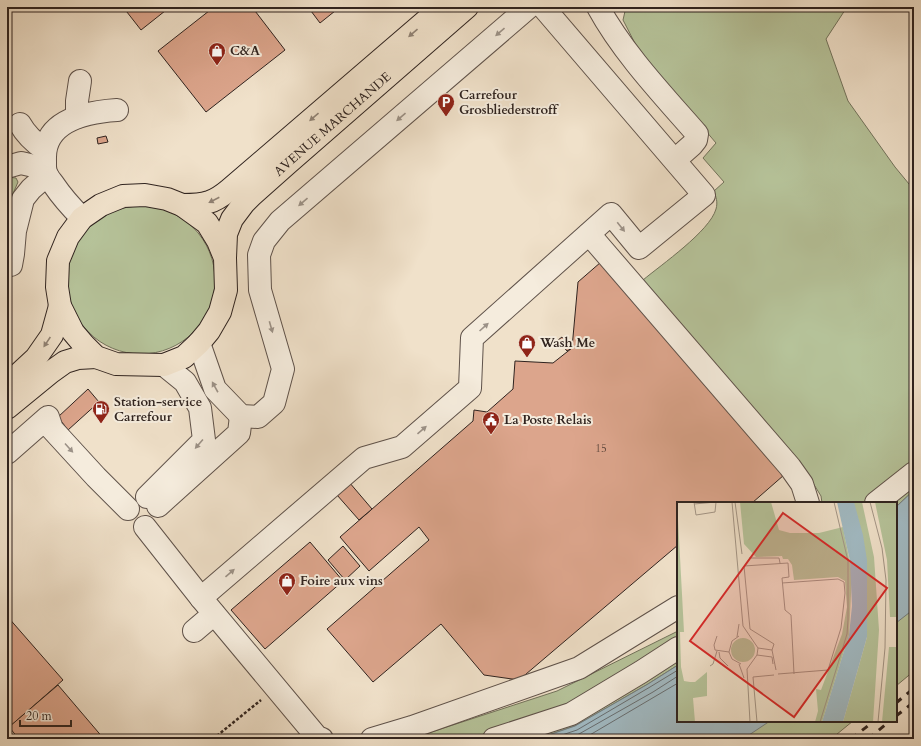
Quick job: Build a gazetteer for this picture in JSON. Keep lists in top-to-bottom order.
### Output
{
  "streets": {
    "main road": ["AVENUE MARCHANDE"]
  },
  "places": {
    "shop": ["C&A", "Wash Me", "Foire aux vins"],
    "parking": ["Carrefour Grosbliederstroff"],
    "fuel station": ["Station-service Carrefour"],
    "public building": ["La Poste Relais"]
  },
  "house_numbers": ["15"],
  "scale_bar": "20 m"
}
